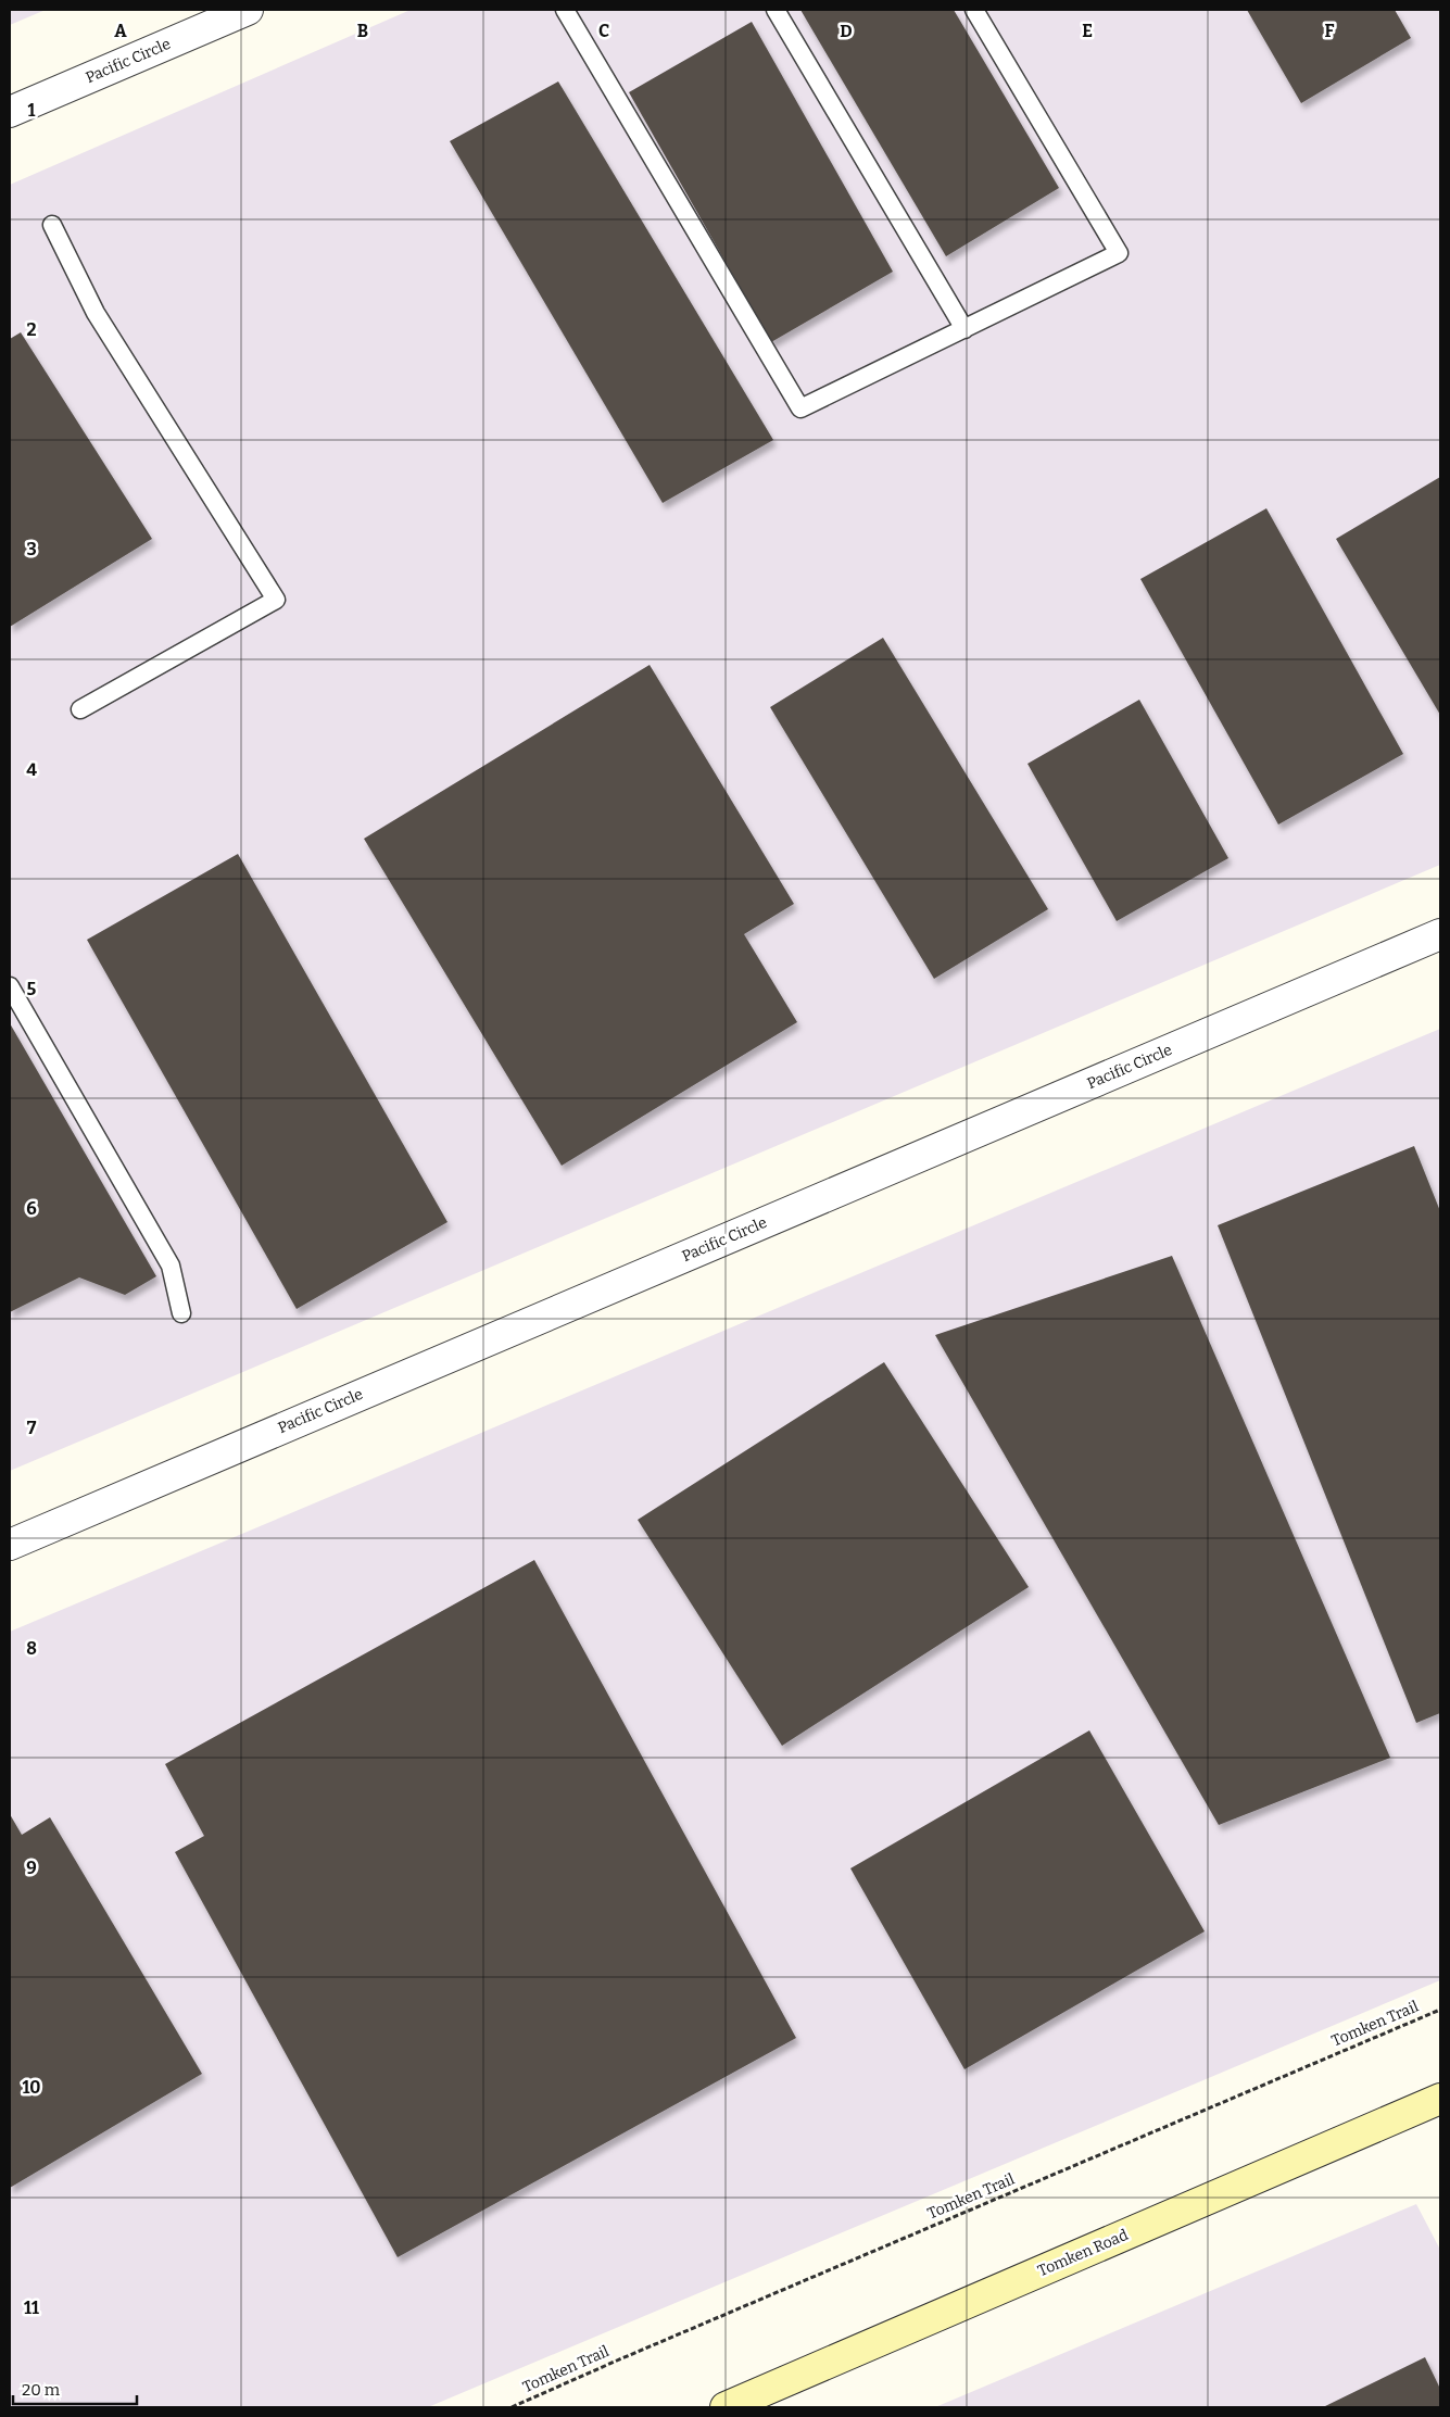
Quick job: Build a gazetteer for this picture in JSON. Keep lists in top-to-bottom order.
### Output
{
  "streets": {
    "main road": ["Tomken Road"],
    "street": ["Pacific Circle"],
    "path": ["Tomken Trail"]
  },
  "scale_bar": "20 m",
  "grid": {
    "columns": [
      "A",
      "B",
      "C",
      "D",
      "E",
      "F"
    ],
    "rows": [
      "1",
      "2",
      "3",
      "4",
      "5",
      "6",
      "7",
      "8",
      "9",
      "10",
      "11"
    ]
  }
}
